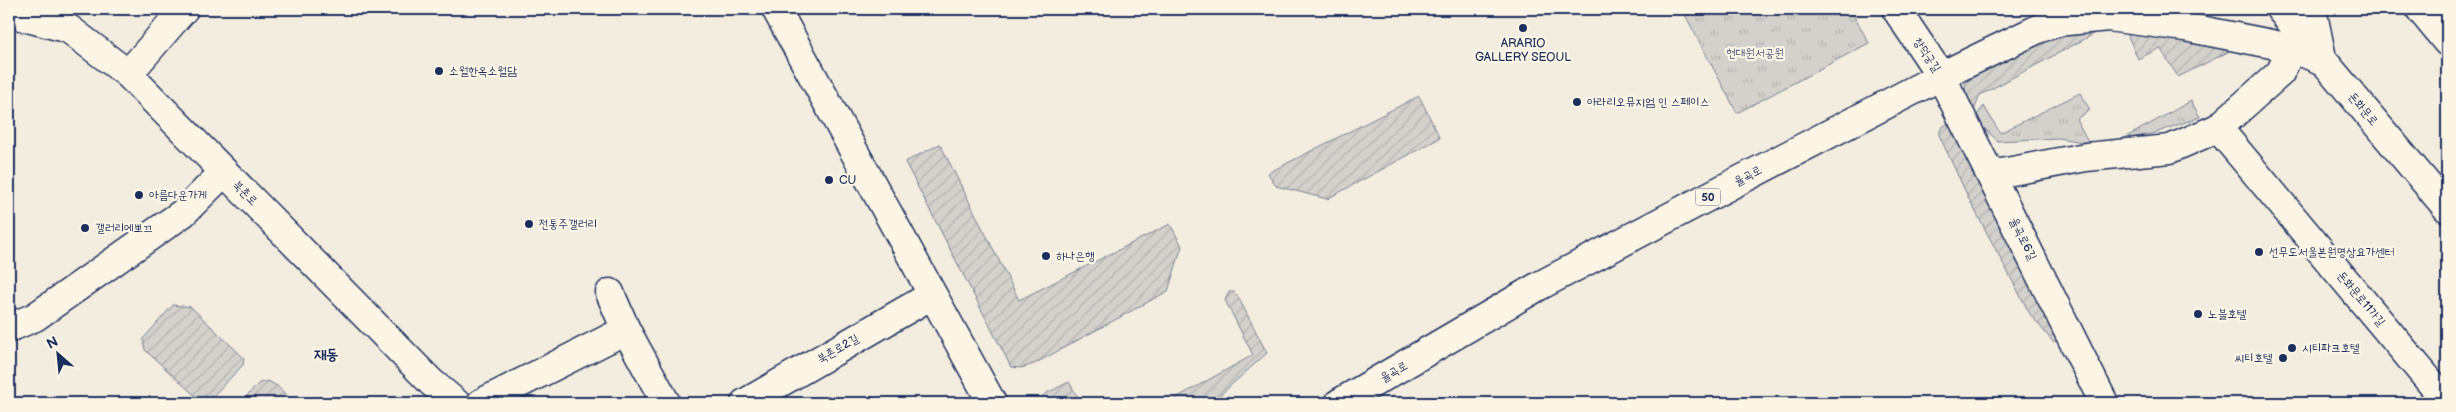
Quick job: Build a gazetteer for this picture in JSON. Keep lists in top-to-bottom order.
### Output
{
  "streets": {
    "street": [
      "창덕궁길",
      "돈화문로",
      "율곡로",
      "북촌로",
      "50",
      "율곡로6길",
      "돈화문로11가길",
      "북촌로2길"
    ]
  },
  "crossings": [
    ["창덕궁길", "율곡로"],
    ["창덕궁길", "율곡로6길"],
    ["율곡로", "율곡로6길"]
  ],
  "districts": ["재동"],
  "parks": ["현대원서공원"],
  "places": [
    "ARARIO GALLERY SEOUL",
    "소월한옥소월담",
    "아라리오뮤지엄 인 스페이스",
    "CU",
    "아름다운가게",
    "전통주갤러리",
    "갤러리에뽀끄",
    "선무도서울본원명상요가센터",
    "하나은행",
    "노블호텔",
    "시티파크호텔",
    "씨티호텔"
  ],
  "north": "top left"
}
